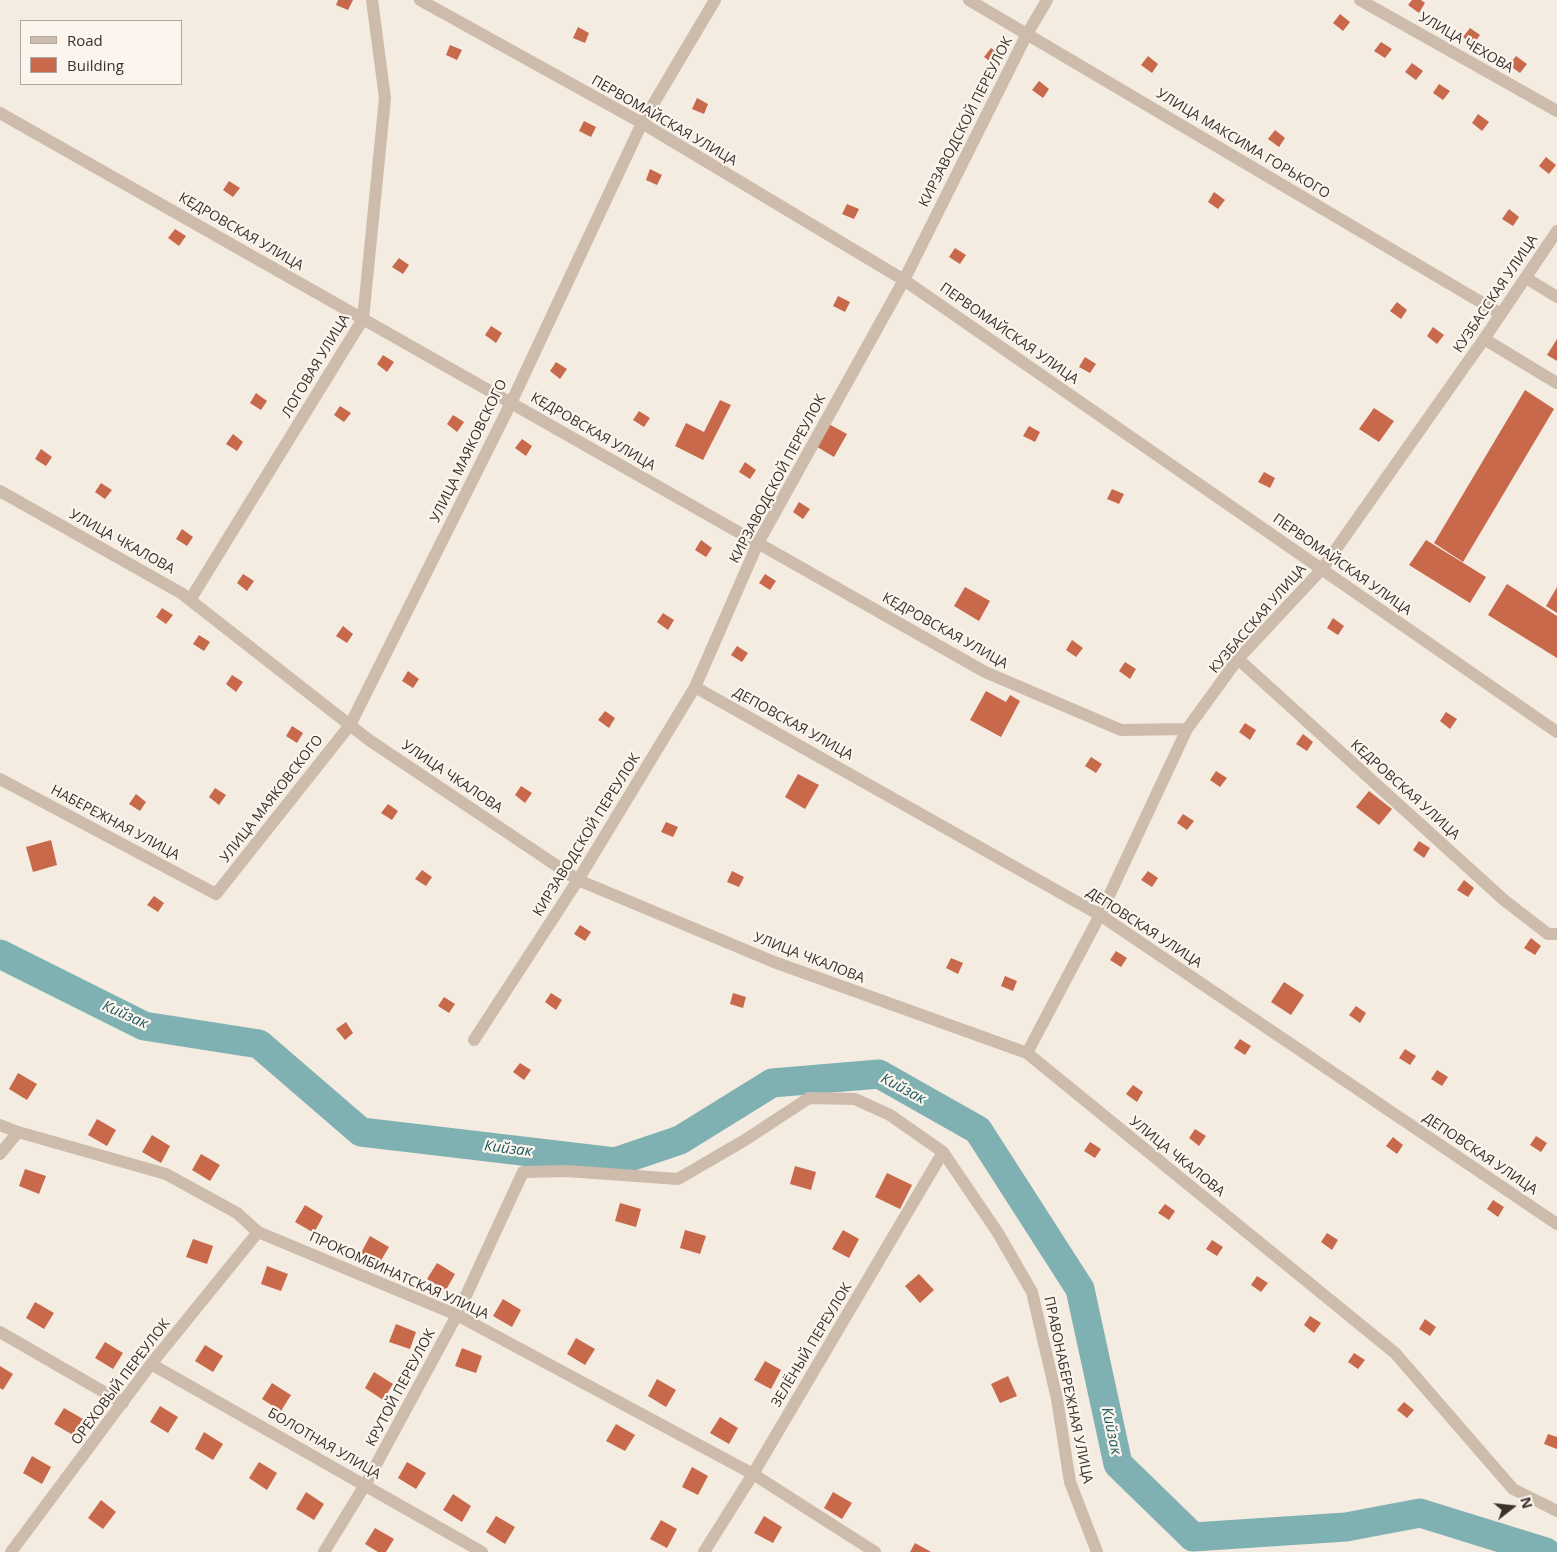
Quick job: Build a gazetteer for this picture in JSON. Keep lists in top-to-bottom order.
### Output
{
  "streets": {
    "street": [
      "УЛИЦА ЧЕХОВА",
      "ПЕРВОМАЙСКАЯ УЛИЦА",
      "КИРЗАВОДСКОЙ ПЕРЕУЛОК",
      "УЛИЦА МАКСИМА ГОРЬКОГО",
      "КЕДРОВСКАЯ УЛИЦА",
      "КУЗБАССКАЯ УЛИЦА",
      "ЛОГОВАЯ УЛИЦА",
      "УЛИЦА МАЯКОВСКОГО",
      "УЛИЦА ЧКАЛОВА",
      "ДЕПОВСКАЯ УЛИЦА",
      "НАБЕРЕЖНАЯ УЛИЦА",
      "ПРОКОМБИНАТСКАЯ УЛИЦА",
      "ЗЕЛЁНЫЙ ПЕРЕУЛОК",
      "ОРЕХОВЫЙ ПЕРЕУЛОК",
      "КРУТОЙ ПЕРЕУЛОК",
      "ПРАВОНАБЕРЕЖНАЯ УЛИЦА",
      "БОЛОТНАЯ УЛИЦА"
    ]
  },
  "crossings": [
    ["ПЕРВОМАЙСКАЯ УЛИЦА", "КИРЗАВОДСКОЙ ПЕРЕУЛОК"],
    ["ПЕРВОМАЙСКАЯ УЛИЦА", "КУЗБАССКАЯ УЛИЦА"],
    ["ПЕРВОМАЙСКАЯ УЛИЦА", "УЛИЦА МАЯКОВСКОГО"],
    ["КИРЗАВОДСКОЙ ПЕРЕУЛОК", "УЛИЦА МАКСИМА ГОРЬКОГО"],
    ["КИРЗАВОДСКОЙ ПЕРЕУЛОК", "КЕДРОВСКАЯ УЛИЦА"],
    ["КИРЗАВОДСКОЙ ПЕРЕУЛОК", "УЛИЦА ЧКАЛОВА"],
    ["КИРЗАВОДСКОЙ ПЕРЕУЛОК", "ДЕПОВСКАЯ УЛИЦА"],
    ["УЛИЦА МАКСИМА ГОРЬКОГО", "КУЗБАССКАЯ УЛИЦА"],
    ["КЕДРОВСКАЯ УЛИЦА", "КУЗБАССКАЯ УЛИЦА"],
    ["КЕДРОВСКАЯ УЛИЦА", "ЛОГОВАЯ УЛИЦА"],
    ["КЕДРОВСКАЯ УЛИЦА", "УЛИЦА МАЯКОВСКОГО"],
    ["КУЗБАССКАЯ УЛИЦА", "УЛИЦА ЧКАЛОВА"],
    ["КУЗБАССКАЯ УЛИЦА", "ДЕПОВСКАЯ УЛИЦА"],
    ["ЛОГОВАЯ УЛИЦА", "УЛИЦА ЧКАЛОВА"],
    ["УЛИЦА МАЯКОВСКОГО", "УЛИЦА ЧКАЛОВА"],
    ["УЛИЦА МАЯКОВСКОГО", "НАБЕРЕЖНАЯ УЛИЦА"],
    ["ПРОКОМБИНАТСКАЯ УЛИЦА", "ЗЕЛЁНЫЙ ПЕРЕУЛОК"],
    ["ПРОКОМБИНАТСКАЯ УЛИЦА", "ОРЕХОВЫЙ ПЕРЕУЛОК"],
    ["ПРОКОМБИНАТСКАЯ УЛИЦА", "КРУТОЙ ПЕРЕУЛОК"],
    ["ПРОКОМБИНАТСКАЯ УЛИЦА", "ПРАВОНАБЕРЕЖНАЯ УЛИЦА"],
    ["ЗЕЛЁНЫЙ ПЕРЕУЛОК", "ПРАВОНАБЕРЕЖНАЯ УЛИЦА"],
    ["ОРЕХОВЫЙ ПЕРЕУЛОК", "БОЛОТНАЯ УЛИЦА"],
    ["КРУТОЙ ПЕРЕУЛОК", "ПРАВОНАБЕРЕЖНАЯ УЛИЦА"],
    ["КРУТОЙ ПЕРЕУЛОК", "БОЛОТНАЯ УЛИЦА"]
  ],
  "water": ["Кийзак"],
  "legend": ["Road", "Building"],
  "north": "right"
}
